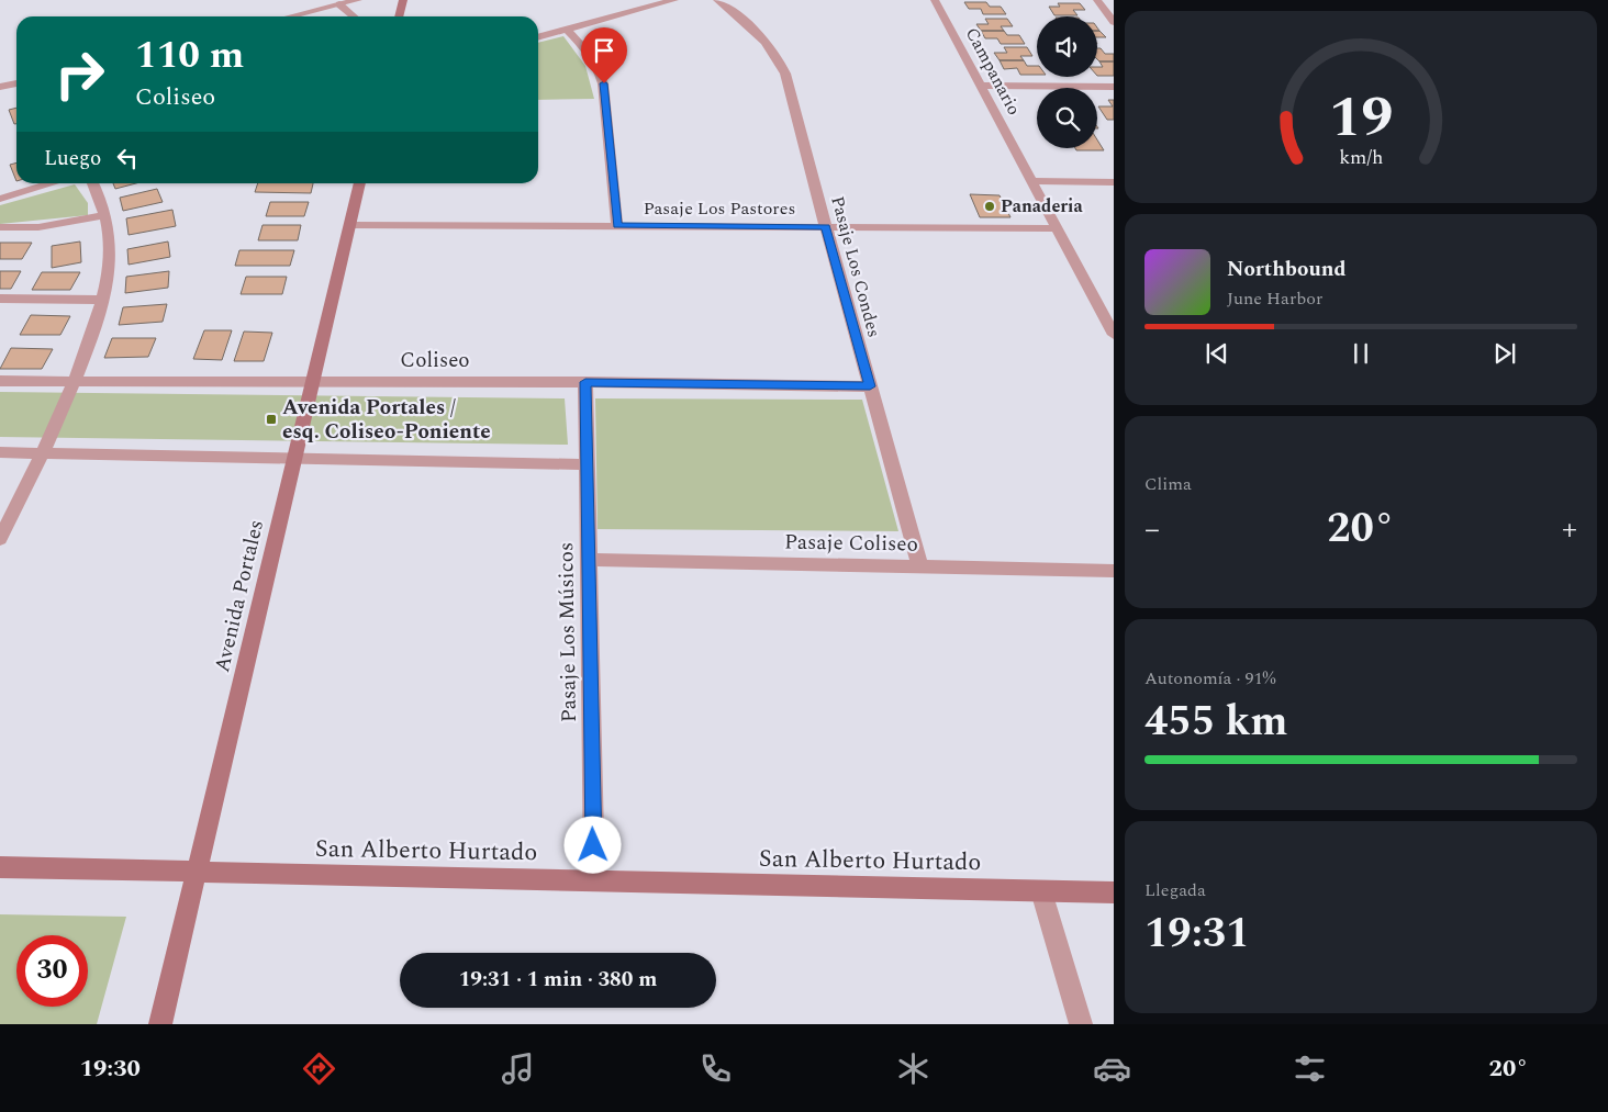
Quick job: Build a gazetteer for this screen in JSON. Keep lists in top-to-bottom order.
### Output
{
  "streets": {
    "main road": ["Avenida Portales", "San Alberto Hurtado"],
    "street": [
      "Campanario",
      "Pasaje Los Pastores",
      "Pasaje Los Condes",
      "Coliseo",
      "Pasaje Coliseo",
      "Pasaje Los Músicos"
    ]
  },
  "crossings": [
    ["Campanario", "Pasaje Los Pastores"],
    ["Pasaje Los Pastores", "Pasaje Los Condes"],
    ["Pasaje Los Pastores", "Avenida Portales"],
    ["Pasaje Los Condes", "Coliseo"],
    ["Pasaje Los Condes", "Pasaje Coliseo"],
    ["Coliseo", "Avenida Portales"],
    ["Coliseo", "Pasaje Los Músicos"],
    ["Pasaje Coliseo", "Pasaje Los Músicos"],
    ["Avenida Portales", "San Alberto Hurtado"],
    ["Pasaje Los Músicos", "San Alberto Hurtado"]
  ],
  "places": {
    "other": ["Panaderia"],
    "transit": ["Avenida Portales / esq. Coliseo-Poniente"]
  },
  "page": {
    "turn": ["110 m", "Coliseo"],
    "then": "Luego",
    "song": ["Northbound", "June Harbor"],
    "tile": [
      "Clima",
      ["Autonomía · 91%", "455 km"],
      ["Llegada", "19:31"]
    ],
    "heat": ["−", "20°", "+"],
    "limit": "30",
    "trip": "19:31 · 1 min · 380 m",
    "tabs": ["19:30", "20°"],
    "gauge": ["19", "km/h"]
  }
}
